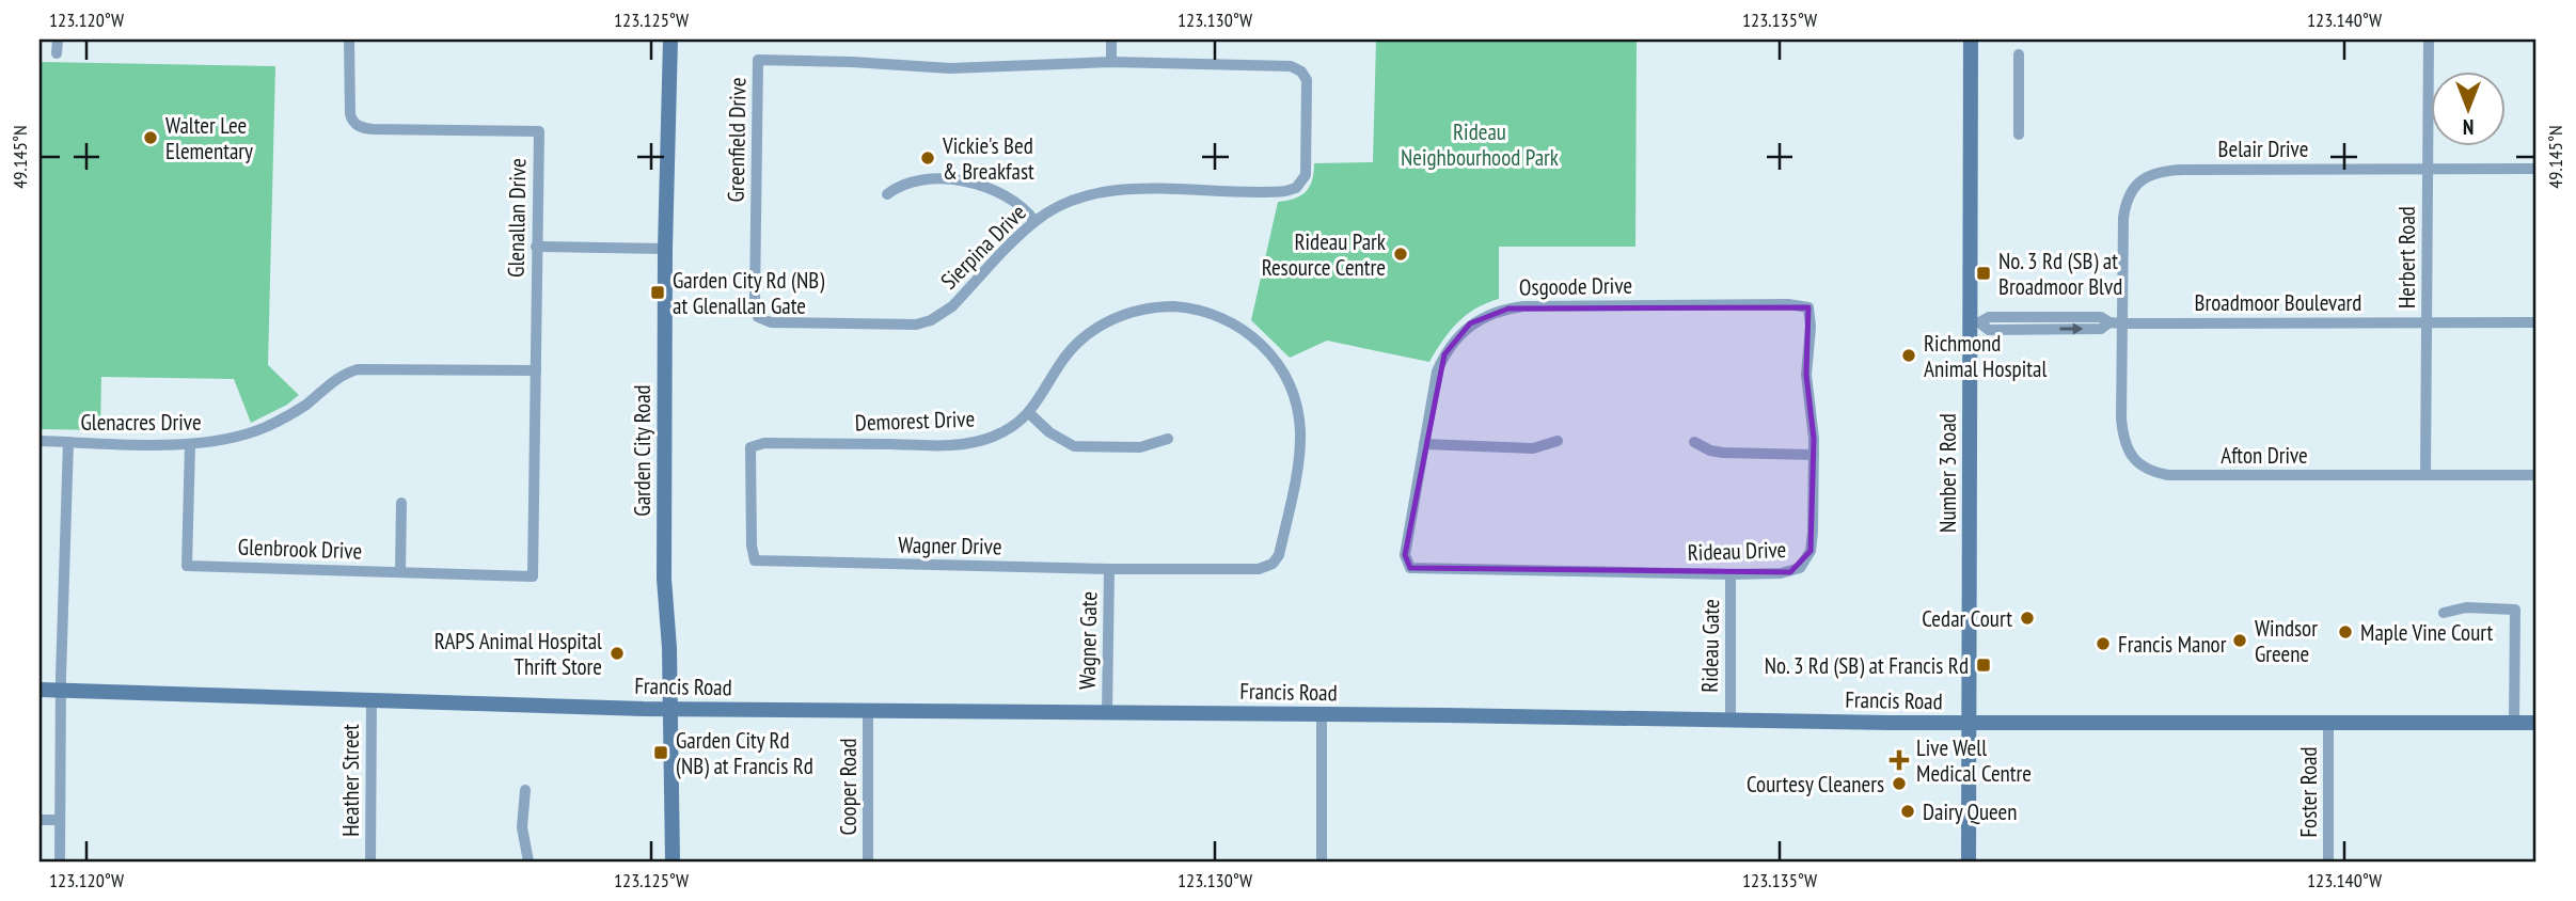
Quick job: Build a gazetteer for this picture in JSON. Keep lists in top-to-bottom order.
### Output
{
  "streets": {
    "street": [
      "Greenfield Drive",
      "Belair Drive",
      "Glenallan Drive",
      "Sierpina Drive",
      "Herbert Road",
      "Osgoode Drive",
      "Broadmoor Boulevard",
      "Demorest Drive",
      "Glenacres Drive",
      "Garden City Road",
      "Afton Drive",
      "Number 3 Road",
      "Wagner Drive",
      "Glenbrook Drive",
      "Rideau Drive",
      "Wagner Gate",
      "Rideau Gate",
      "Francis Road",
      "Heather Street",
      "Cooper Road",
      "Foster Road"
    ]
  },
  "crossings": [
    ["Greenfield Drive", "Sierpina Drive"],
    ["Belair Drive", "Herbert Road"],
    ["Belair Drive", "Broadmoor Boulevard"],
    ["Belair Drive", "Afton Drive"],
    ["Glenallan Drive", "Glenacres Drive"],
    ["Glenallan Drive", "Glenbrook Drive"],
    ["Herbert Road", "Broadmoor Boulevard"],
    ["Herbert Road", "Afton Drive"],
    ["Osgoode Drive", "Rideau Drive"],
    ["Broadmoor Boulevard", "Afton Drive"],
    ["Broadmoor Boulevard", "Number 3 Road"],
    ["Demorest Drive", "Wagner Drive"],
    ["Glenacres Drive", "Glenbrook Drive"],
    ["Garden City Road", "Francis Road"],
    ["Number 3 Road", "Francis Road"],
    ["Wagner Drive", "Wagner Gate"],
    ["Rideau Drive", "Rideau Gate"],
    ["Wagner Gate", "Francis Road"],
    ["Rideau Gate", "Francis Road"],
    ["Francis Road", "Heather Street"],
    ["Francis Road", "Cooper Road"],
    ["Francis Road", "Foster Road"]
  ],
  "parks": ["Rideau Neighbourhood Park"],
  "places": {
    "other": [
      "Walter Lee Elementary",
      "Vickie's Bed & Breakfast",
      "Rideau Park Resource Centre",
      "Richmond Animal Hospital",
      "Cedar Court",
      "Maple Vine Court",
      "Windsor Greene",
      "Francis Manor",
      "RAPS Animal Hospital Thrift Store",
      "Courtesy Cleaners",
      "Dairy Queen"
    ],
    "transit": [
      "No. 3 Rd (SB) at Broadmoor Blvd",
      "Garden City Rd (NB) at Glenallan Gate",
      "No. 3 Rd (SB) at Francis Rd",
      "Garden City Rd (NB) at Francis Rd"
    ],
    "health": ["Live Well Medical Centre"]
  },
  "north": "bottom",
  "coordinates": [
    "123.120°W",
    "123.125°W",
    "123.130°W",
    "123.135°W",
    "123.140°W",
    "49.145°N"
  ]
}
